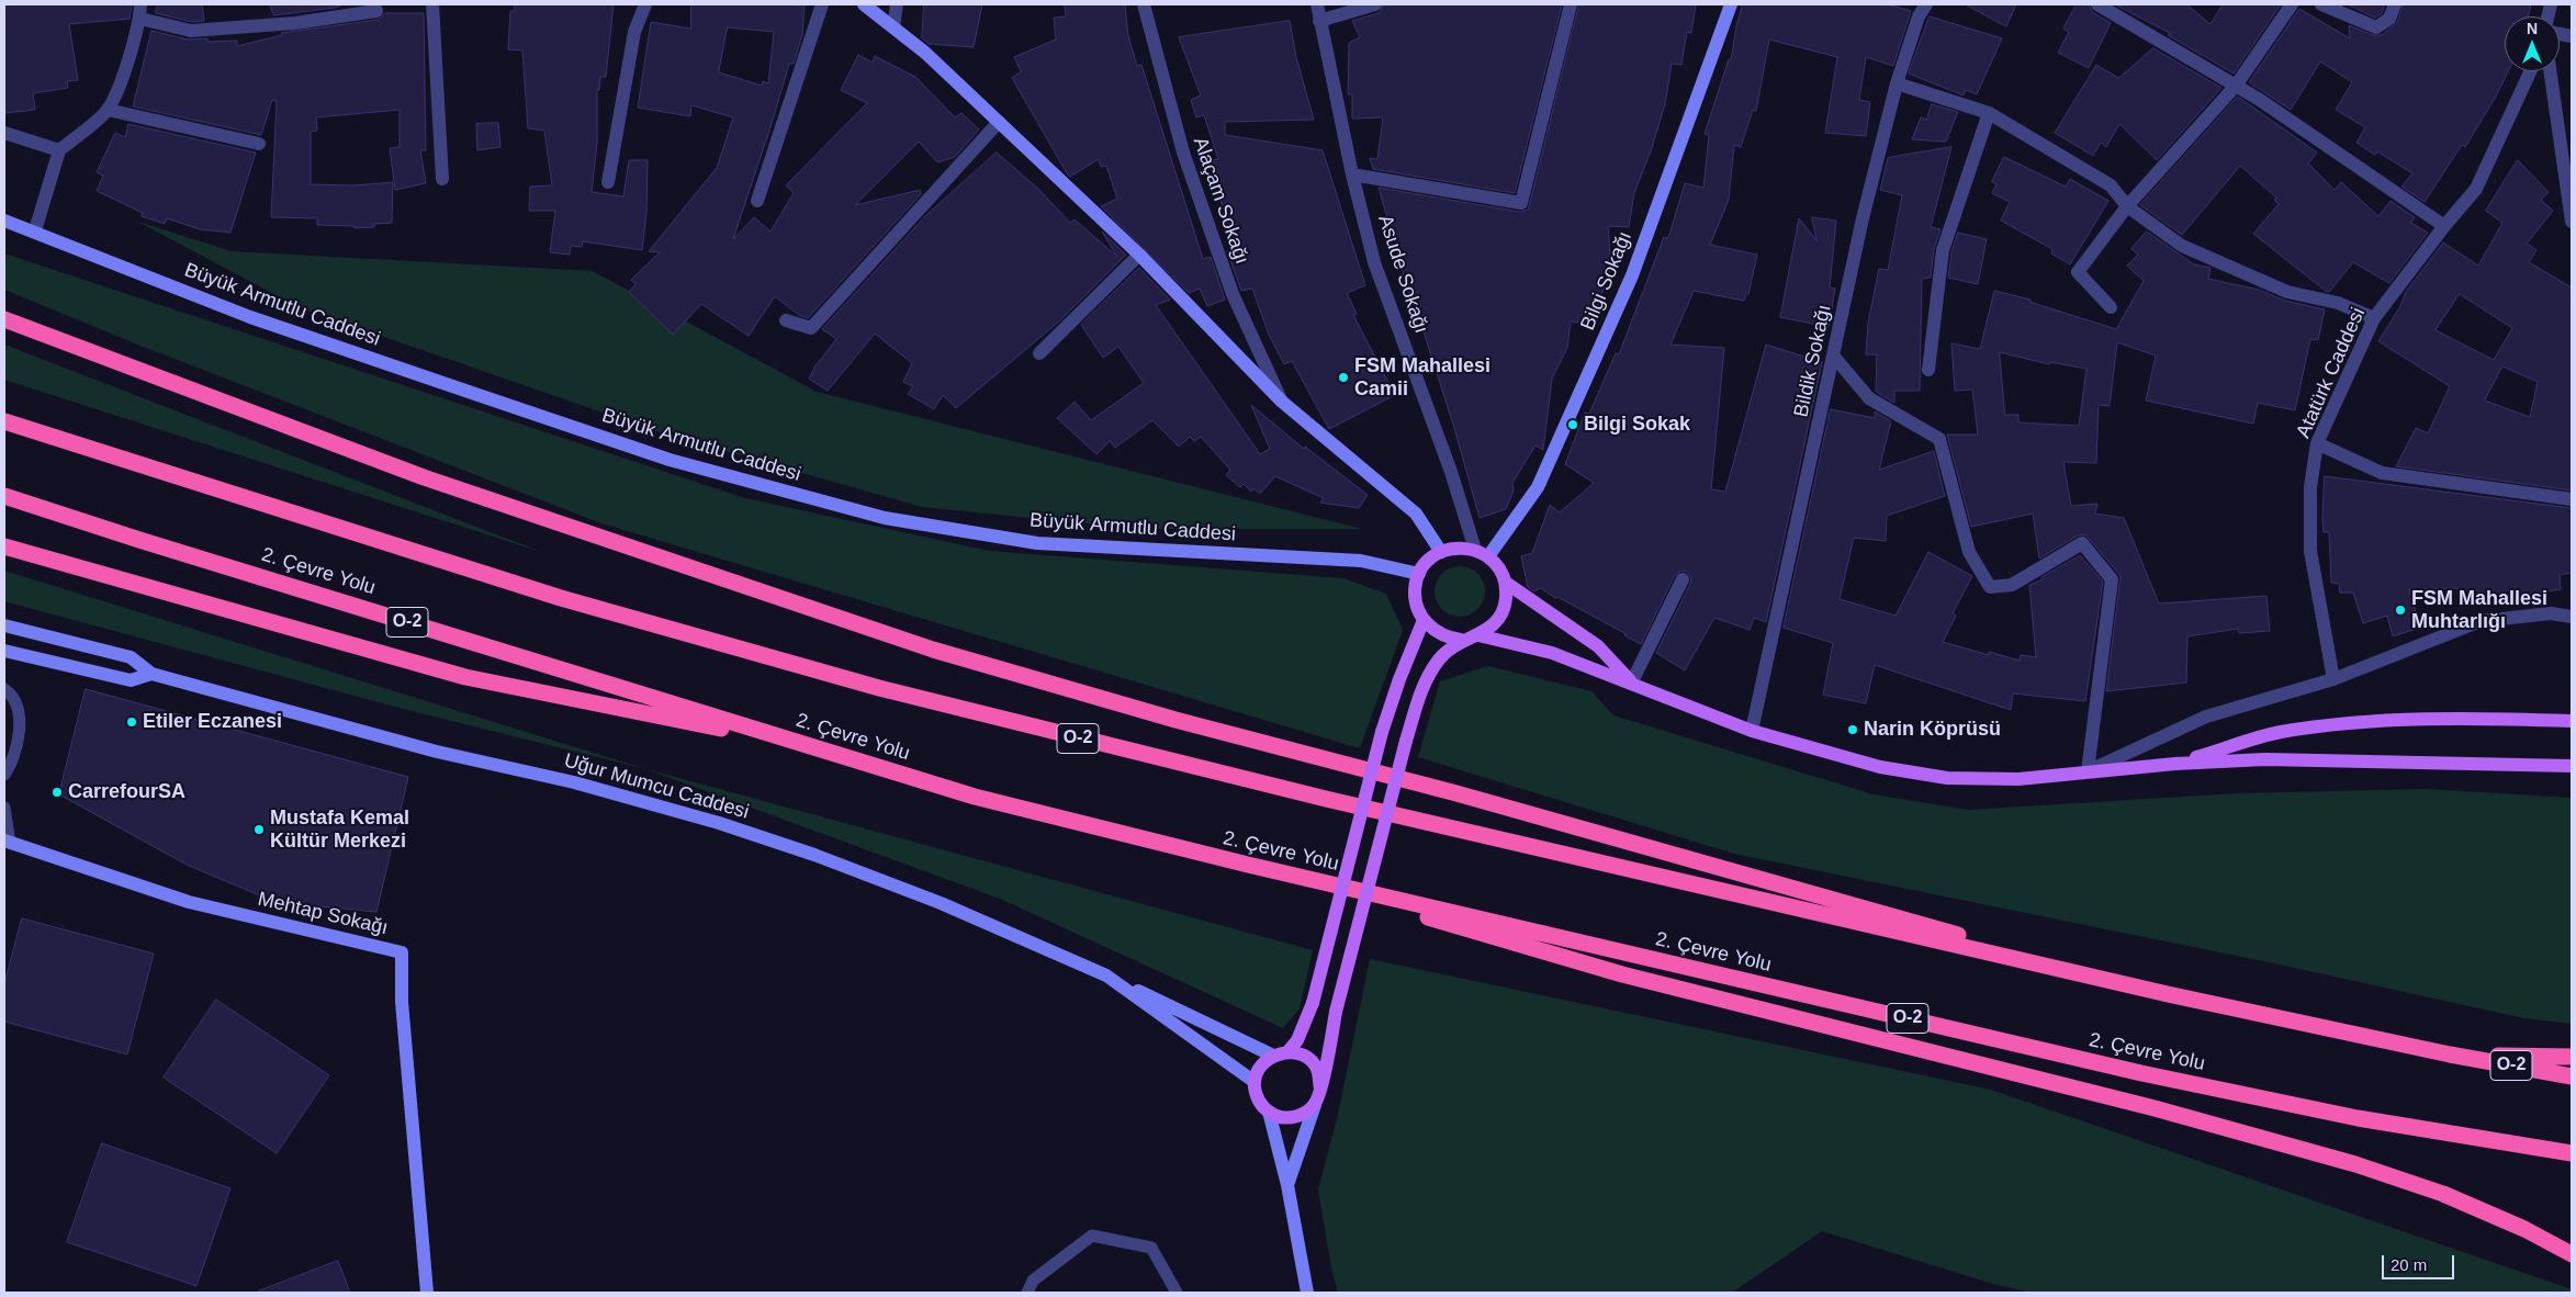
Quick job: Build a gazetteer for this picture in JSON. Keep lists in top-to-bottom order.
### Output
{
  "streets": {
    "highway": ["2. Çevre Yolu", "O-2"],
    "main road": [
      "Bilgi Sokağı",
      "Büyük Armutlu Caddesi",
      "Uğur Mumcu Caddesi",
      "Mehtap Sokağı"
    ],
    "street": [
      "Alaçam Sokağı",
      "Asude Sokağı",
      "Bildik Sokağı",
      "Atatürk Caddesi"
    ]
  },
  "crossings": [
    ["Asude Sokağı", "Bilgi Sokağı"],
    ["Asude Sokağı", "Büyük Armutlu Caddesi"],
    ["Bilgi Sokağı", "Büyük Armutlu Caddesi"]
  ],
  "places": [
    "FSM Mahallesi Camii",
    "Bilgi Sokak",
    "FSM Mahallesi Muhtarlığı",
    "Etiler Eczanesi",
    "Narin Köprüsü",
    "CarrefourSA",
    "Mustafa Kemal Kültür Merkezi"
  ],
  "scale_bar": "20 m",
  "north": "top"
}
